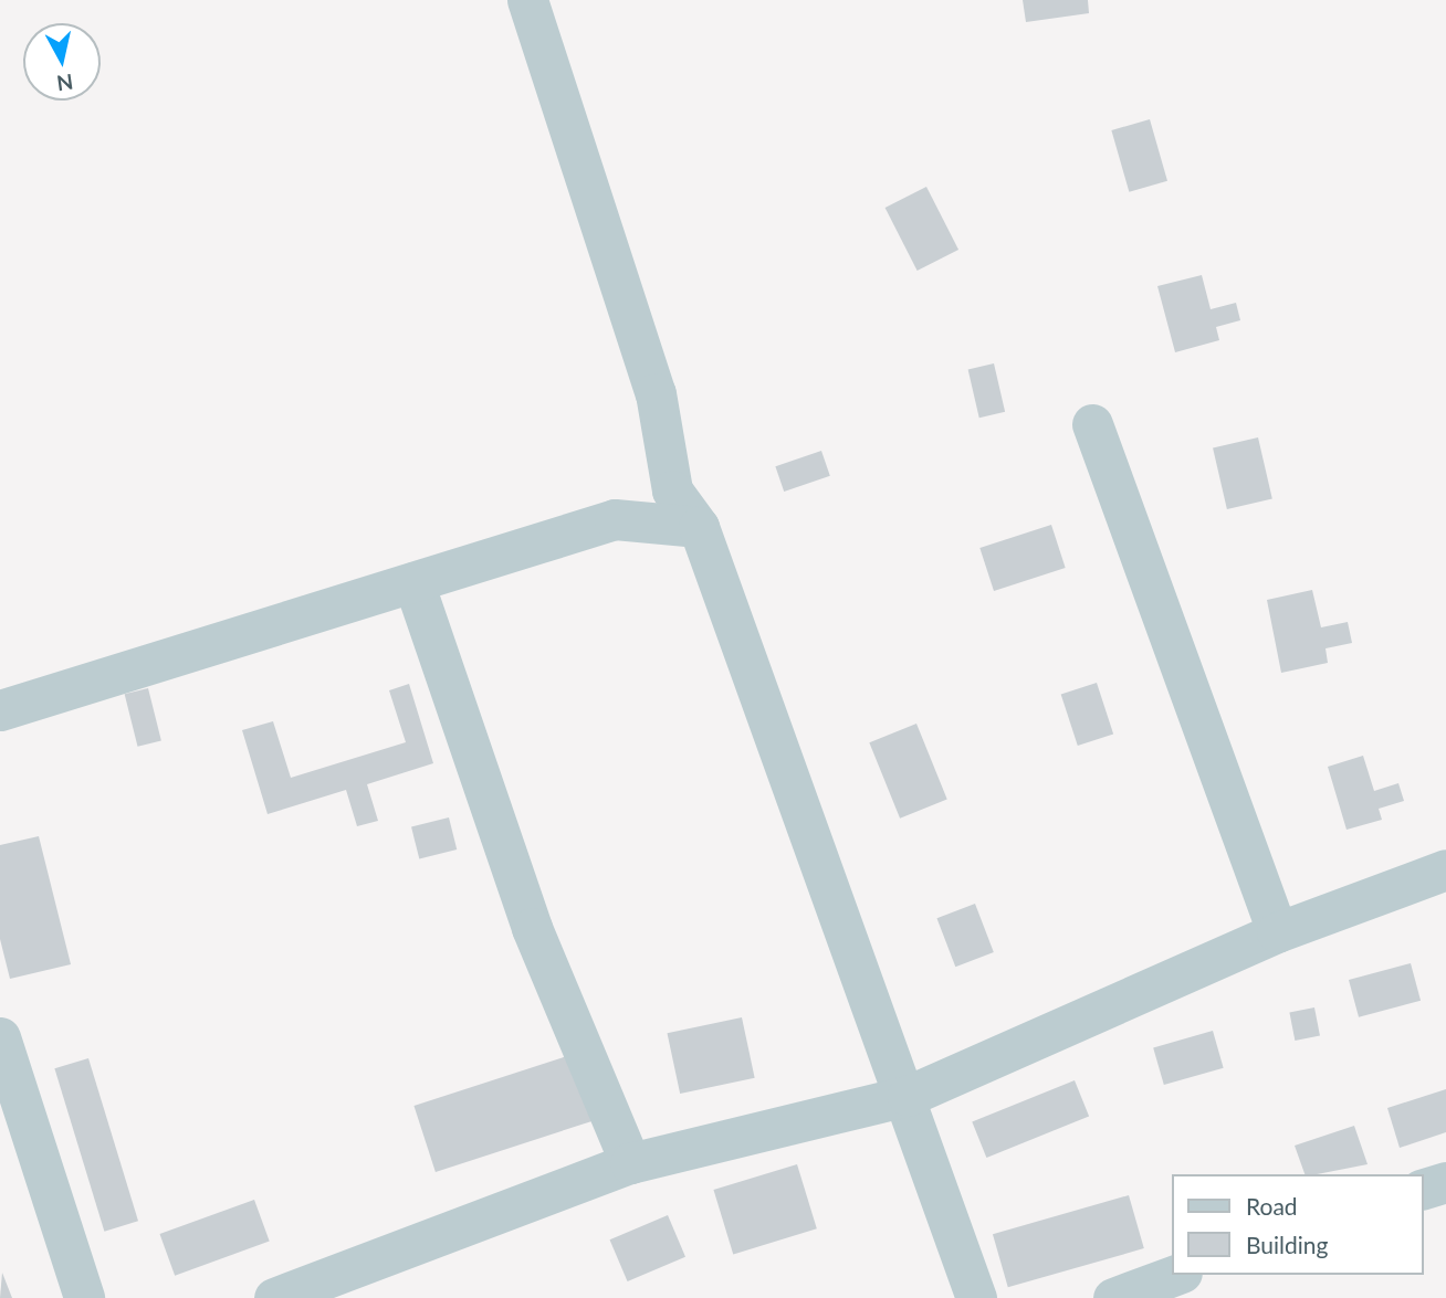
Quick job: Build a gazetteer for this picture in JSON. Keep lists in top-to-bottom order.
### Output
{
  "legend": ["Road", "Building"],
  "north": "bottom"
}
